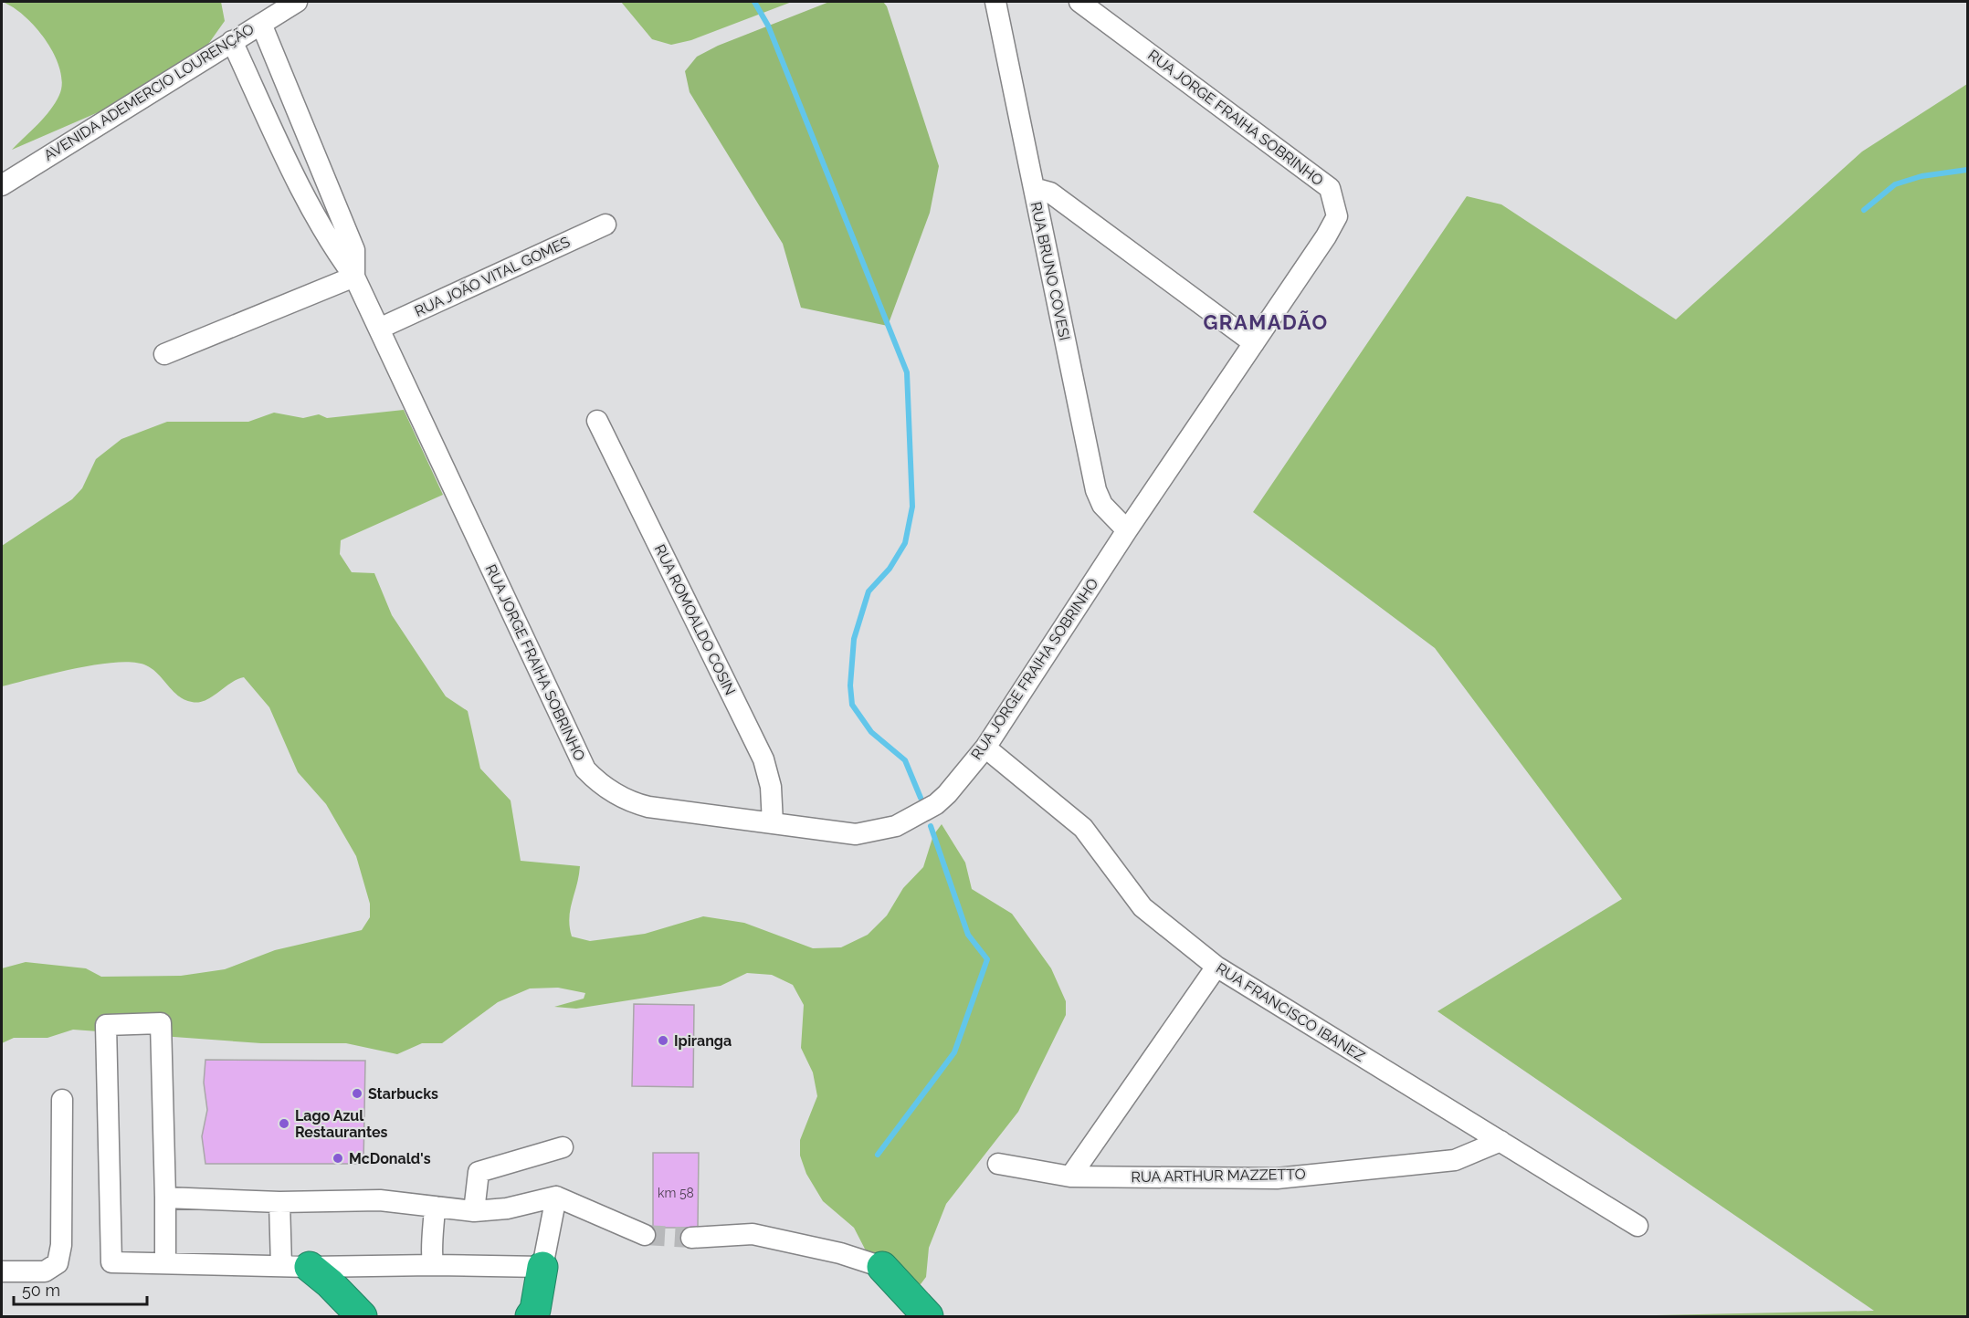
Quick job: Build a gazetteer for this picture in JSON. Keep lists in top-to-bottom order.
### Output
{
  "streets": {
    "street": [
      "AVENIDA ADEMERCIO LOURENÇÃO",
      "RUA JORGE FRAIHA SOBRINHO",
      "RUA BRUNO COVESI",
      "RUA JOÃO VITAL GOMES",
      "RUA ROMOALDO COSIN",
      "RUA FRANCISCO IBANEZ",
      "RUA ARTHUR MAZZETTO"
    ]
  },
  "crossings": [
    ["RUA JORGE FRAIHA SOBRINHO", "RUA BRUNO COVESI"],
    ["RUA JORGE FRAIHA SOBRINHO", "RUA JOÃO VITAL GOMES"],
    ["RUA JORGE FRAIHA SOBRINHO", "RUA ROMOALDO COSIN"],
    ["RUA JORGE FRAIHA SOBRINHO", "RUA FRANCISCO IBANEZ"],
    ["RUA FRANCISCO IBANEZ", "RUA ARTHUR MAZZETTO"]
  ],
  "districts": ["GRAMADÃO"],
  "places": [
    "Ipiranga",
    "Starbucks",
    "Lago Azul Restaurantes",
    "McDonald's"
  ],
  "house_numbers": ["km 58"],
  "scale_bar": "50 m"
}
